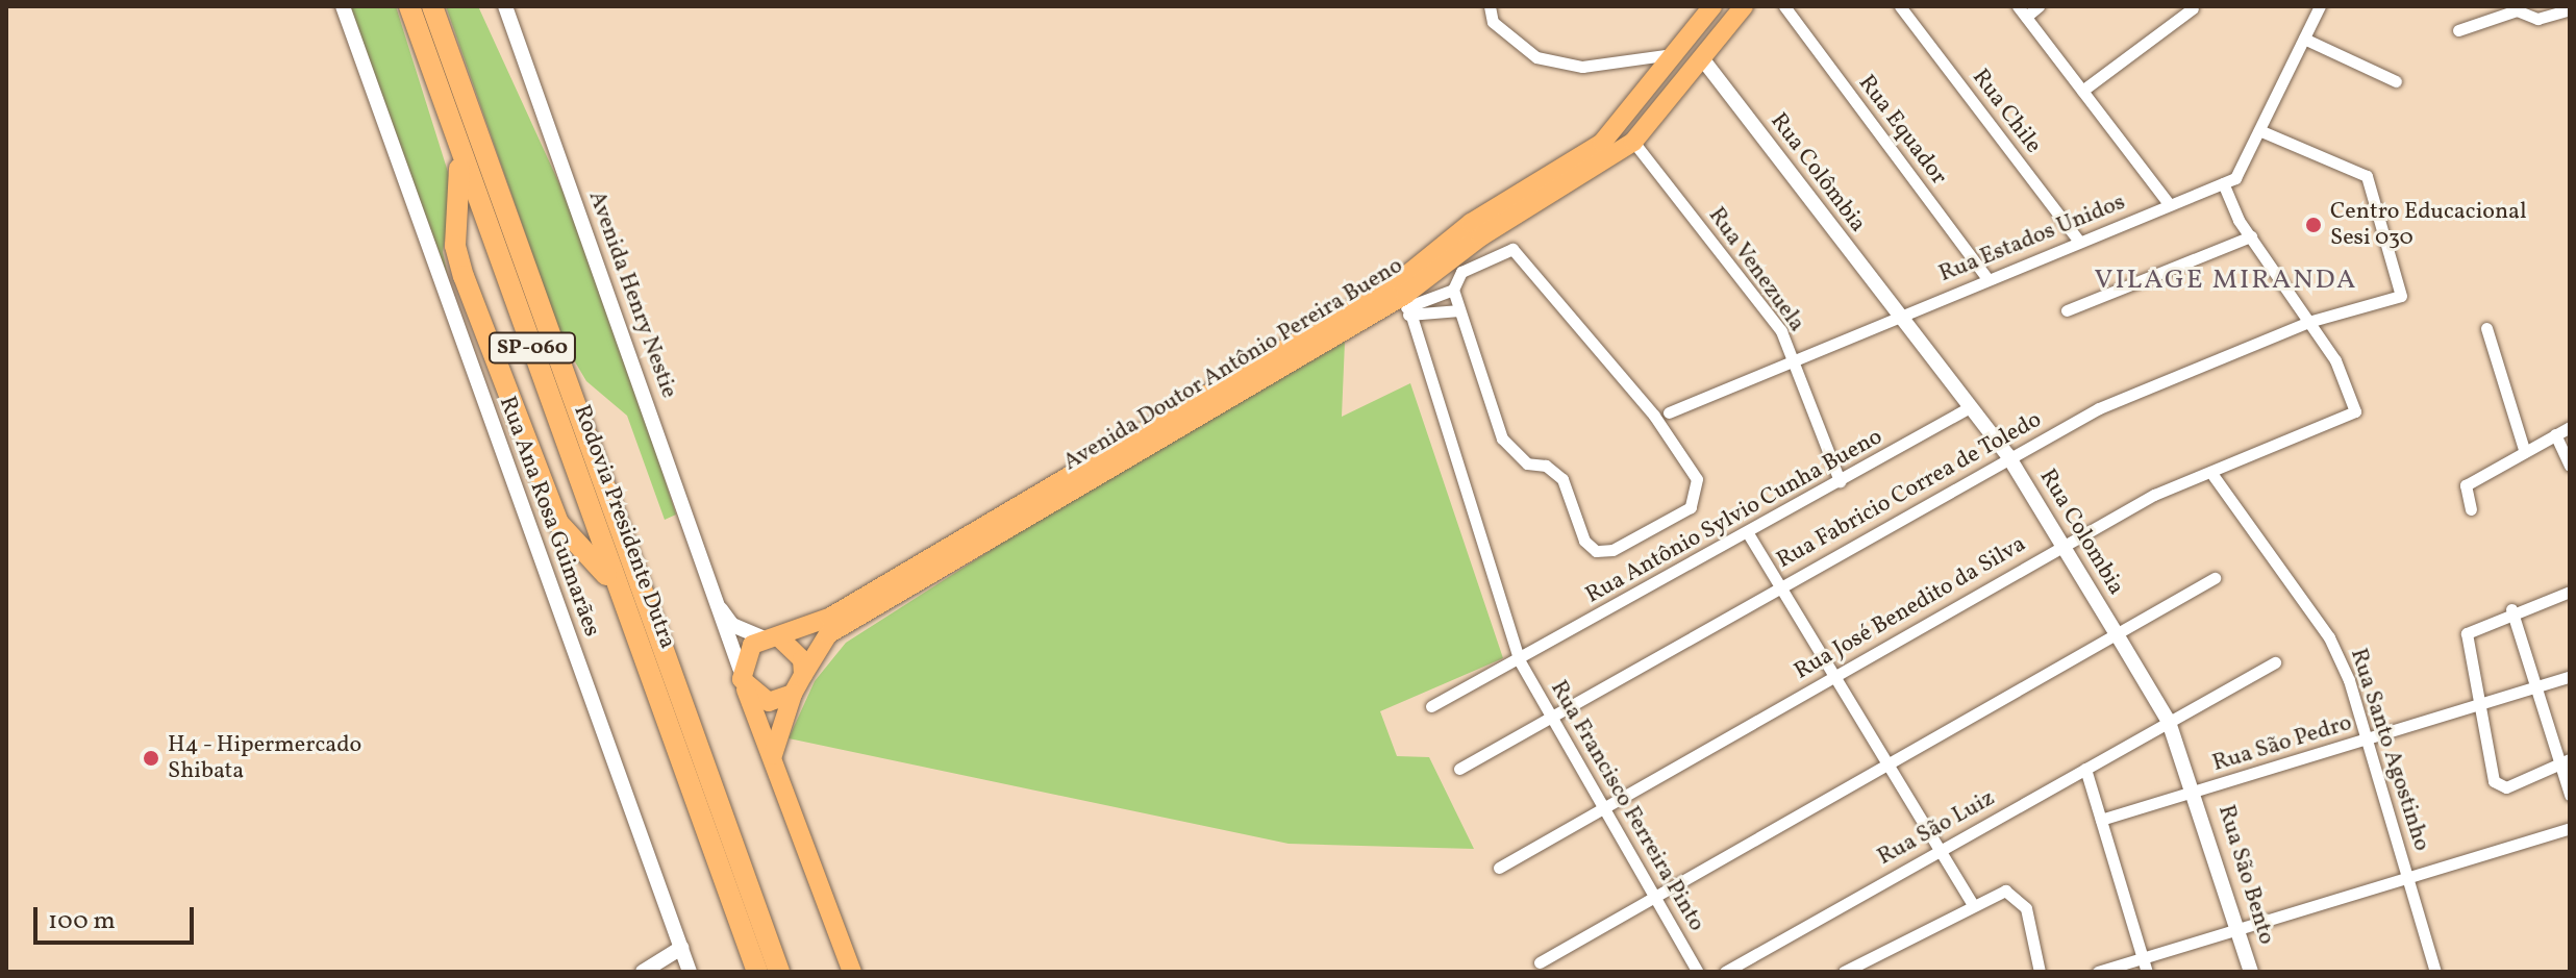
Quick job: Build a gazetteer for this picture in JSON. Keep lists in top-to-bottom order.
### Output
{
  "streets": {
    "highway": ["SP-060", "Rodovia Presidente Dutra"],
    "main road": ["Avenida Doutor Antônio Pereira Bueno"],
    "street": [
      "Rua Chile",
      "Rua Equador",
      "Rua Colômbia",
      "Rua Estados Unidos",
      "Rua Venezuela",
      "Avenida Henry Nestie",
      "Rua Fabricio Correa de Toledo",
      "Rua Ana Rosa Guimarães",
      "Rua Antônio Sylvio Cunha Bueno",
      "Rua Colombia",
      "Rua José Benedito da Silva",
      "Rua São Pedro",
      "Rua Santo Agostinho",
      "Rua Francisco Ferreira Pinto",
      "Rua São Luiz",
      "Rua São Bento"
    ]
  },
  "crossings": [
    ["Rua Chile", "Rua Estados Unidos"],
    ["Rua Equador", "Rua Estados Unidos"],
    ["Rua Colômbia", "Rua Estados Unidos"],
    ["Rua Colômbia", "Avenida Doutor Antônio Pereira Bueno"],
    ["Rua Colômbia", "Rua Colombia"],
    ["Rua Estados Unidos", "Rua Venezuela"],
    ["Rua Estados Unidos", "Rua Fabricio Correa de Toledo"],
    ["Rua Estados Unidos", "Rua Colombia"],
    ["Rua Venezuela", "Avenida Doutor Antônio Pereira Bueno"],
    ["Rua Venezuela", "Rua Antônio Sylvio Cunha Bueno"],
    ["Avenida Henry Nestie", "Avenida Doutor Antônio Pereira Bueno"],
    ["Avenida Doutor Antônio Pereira Bueno", "Rua Francisco Ferreira Pinto"],
    ["Rua Fabricio Correa de Toledo", "Rua Colombia"],
    ["Rua Fabricio Correa de Toledo", "Rua José Benedito da Silva"],
    ["Rua Fabricio Correa de Toledo", "Rua Francisco Ferreira Pinto"],
    ["Rua Antônio Sylvio Cunha Bueno", "Rua Colombia"],
    ["Rua Antônio Sylvio Cunha Bueno", "Rua Francisco Ferreira Pinto"],
    ["Rua Colombia", "Rua José Benedito da Silva"],
    ["Rua Colombia", "Rua São Pedro"],
    ["Rua Colombia", "Rua São Luiz"],
    ["Rua Colombia", "Rua São Bento"],
    ["Rua José Benedito da Silva", "Rua Santo Agostinho"],
    ["Rua José Benedito da Silva", "Rua Francisco Ferreira Pinto"],
    ["Rua São Pedro", "Rua Santo Agostinho"],
    ["Rua São Pedro", "Rua São Bento"]
  ],
  "districts": ["VILAGE MIRANDA"],
  "places": ["Centro Educacional Sesi 030", "H4 - Hipermercado Shibata"],
  "scale_bar": "100 m"
}
